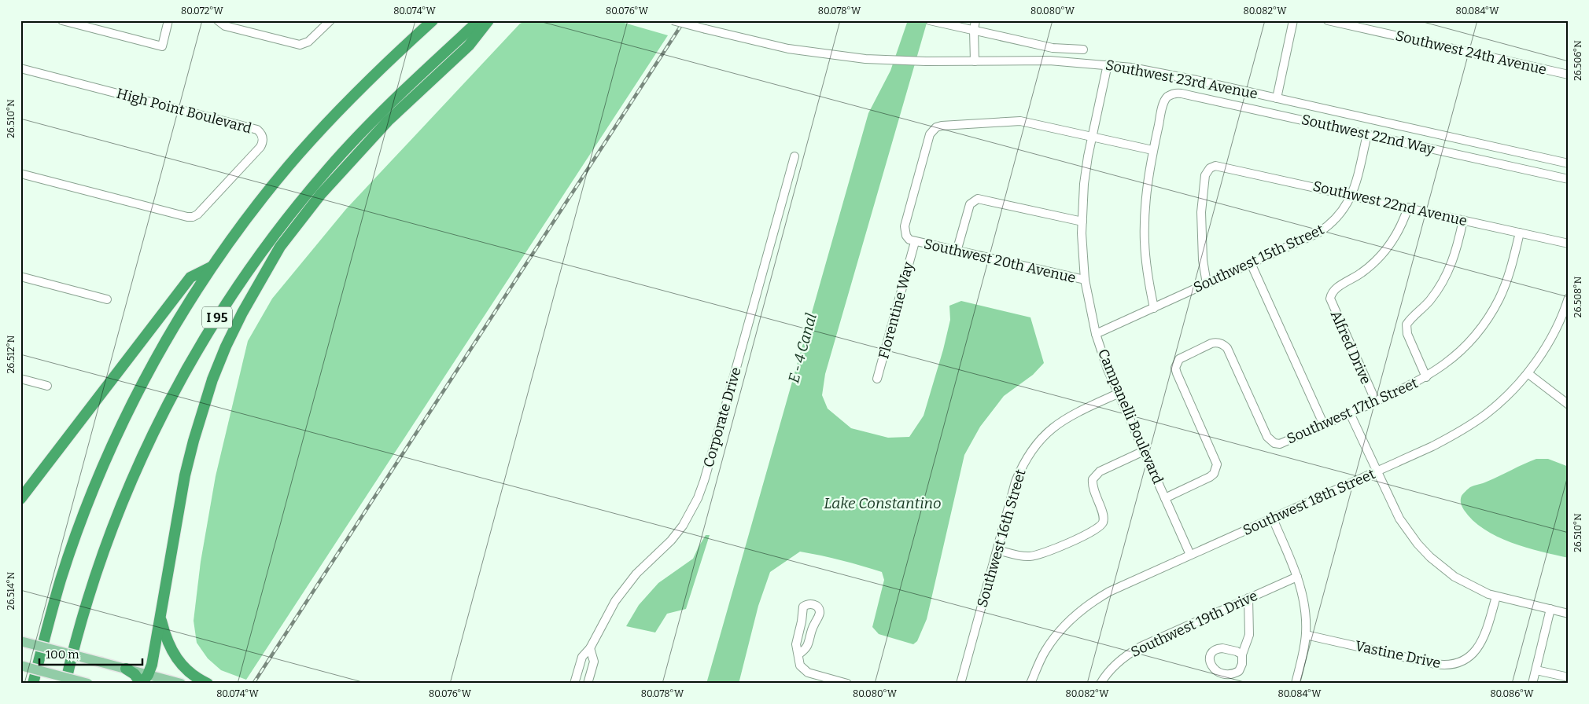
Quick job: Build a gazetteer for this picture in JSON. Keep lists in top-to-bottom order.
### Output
{
  "streets": {
    "highway": ["I 95"],
    "street": [
      "Southwest 24th Avenue",
      "Southwest 23rd Avenue",
      "High Point Boulevard",
      "Southwest 22nd Way",
      "Southwest 22nd Avenue",
      "Southwest 15th Street",
      "Southwest 20th Avenue",
      "Florentine Way",
      "Alfred Drive",
      "Southwest 17th Street",
      "Campanelli Boulevard",
      "Corporate Drive",
      "Southwest 18th Street",
      "Southwest 16th Street",
      "Southwest 19th Drive",
      "Vastine Drive"
    ]
  },
  "crossings": [
    ["Southwest 23rd Avenue", "Campanelli Boulevard"],
    ["Southwest 22nd Way", "Southwest 15th Street"],
    ["Southwest 22nd Avenue", "Southwest 15th Street"],
    ["Southwest 22nd Avenue", "Alfred Drive"],
    ["Southwest 22nd Avenue", "Southwest 17th Street"],
    ["Southwest 15th Street", "Campanelli Boulevard"],
    ["Southwest 20th Avenue", "Florentine Way"],
    ["Southwest 20th Avenue", "Campanelli Boulevard"],
    ["Alfred Drive", "Southwest 17th Street"],
    ["Southwest 17th Street", "Campanelli Boulevard"],
    ["Campanelli Boulevard", "Southwest 18th Street"],
    ["Campanelli Boulevard", "Southwest 16th Street"]
  ],
  "water": ["E - 4 Canal", "Lake Constantino"],
  "scale_bar": "100 m",
  "coordinates": [
    "80.072°W",
    "80.074°W",
    "80.076°W",
    "80.078°W",
    "80.080°W",
    "80.082°W",
    "80.084°W",
    "26.506°N",
    "26.510°N",
    "26.508°N",
    "26.512°N",
    "26.514°N",
    "80.086°W"
  ]
}
